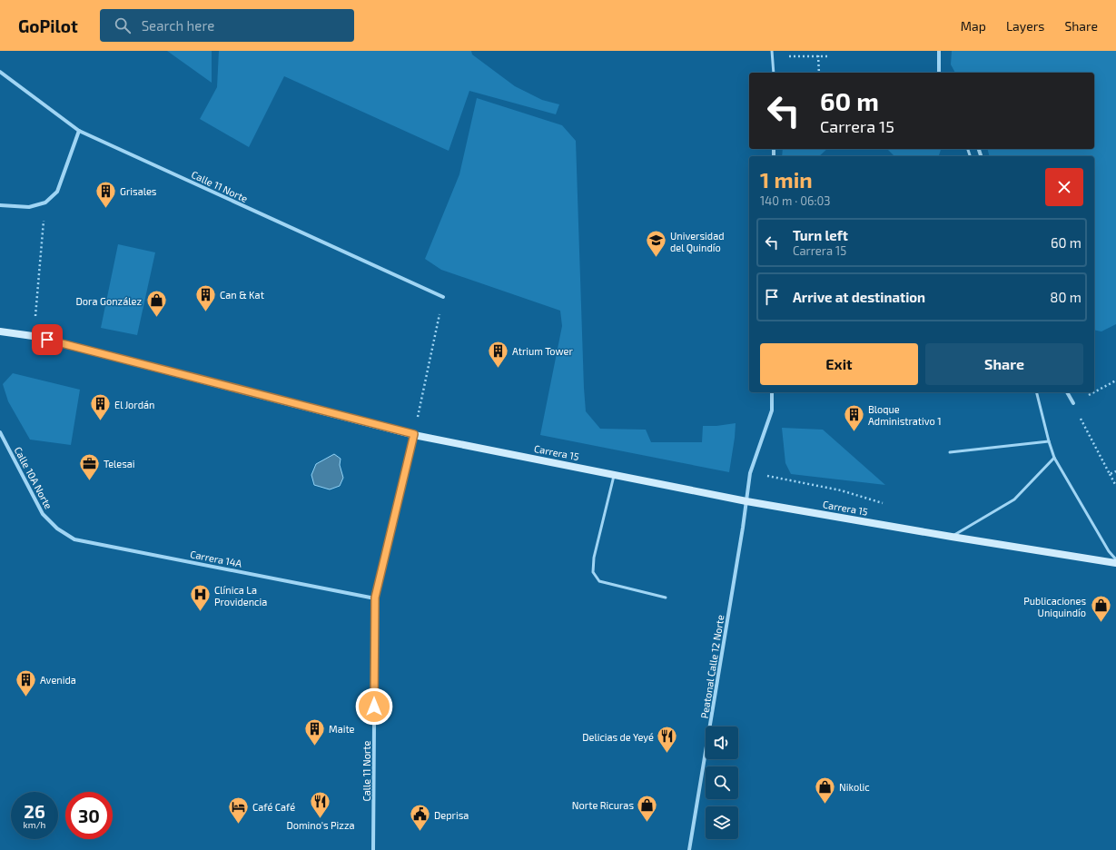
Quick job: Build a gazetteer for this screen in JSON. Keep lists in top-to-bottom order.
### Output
{
  "streets": {
    "street": [
      "Calle 11 Norte",
      "Carrera 15",
      "Calle 10A Norte",
      "Carrera 14A",
      "Peatonal Calle 12 Norte"
    ]
  },
  "crossings": [
    ["Calle 11 Norte", "Carrera 15"],
    ["Calle 11 Norte", "Carrera 14A"],
    ["Carrera 15", "Peatonal Calle 12 Norte"],
    ["Calle 10A Norte", "Carrera 14A"]
  ],
  "places": {
    "building": [
      "Grisales",
      "Can & Kat",
      "Atrium Tower",
      "El Jordán",
      "Bloque Administrativo 1",
      "Avenida",
      "Maite"
    ],
    "school or university": ["Universidad del Quindío"],
    "shop": [
      "Dora González",
      "Publicaciones Uniquindío",
      "Nikolic",
      "Norte Ricuras"
    ],
    "office": ["Telesai"],
    "hospital": ["Clínica La Providencia"],
    "restaurant": ["Delicias de Yeyé", "Domino's Pizza"],
    "hotel": ["Café Café"],
    "public building": ["Deprisa"]
  },
  "page": {
    "header": "GoPilot",
    "search": "Search here",
    "nav": ["Map", "Layers", "Share"],
    "turn": ["60 m", "Carrera 15"],
    "heading": ["1 min", "140 m · 06:03"],
    "list": [
      {
        "name": "Turn left",
        "note": "Carrera 15",
        "value": "60 m"
      },
      {
        "name": "Arrive at destination",
        "value": "80 m"
      }
    ],
    "buttons": ["Exit", "Share"],
    "speed": "26 km/h",
    "limit": "30"
  }
}
